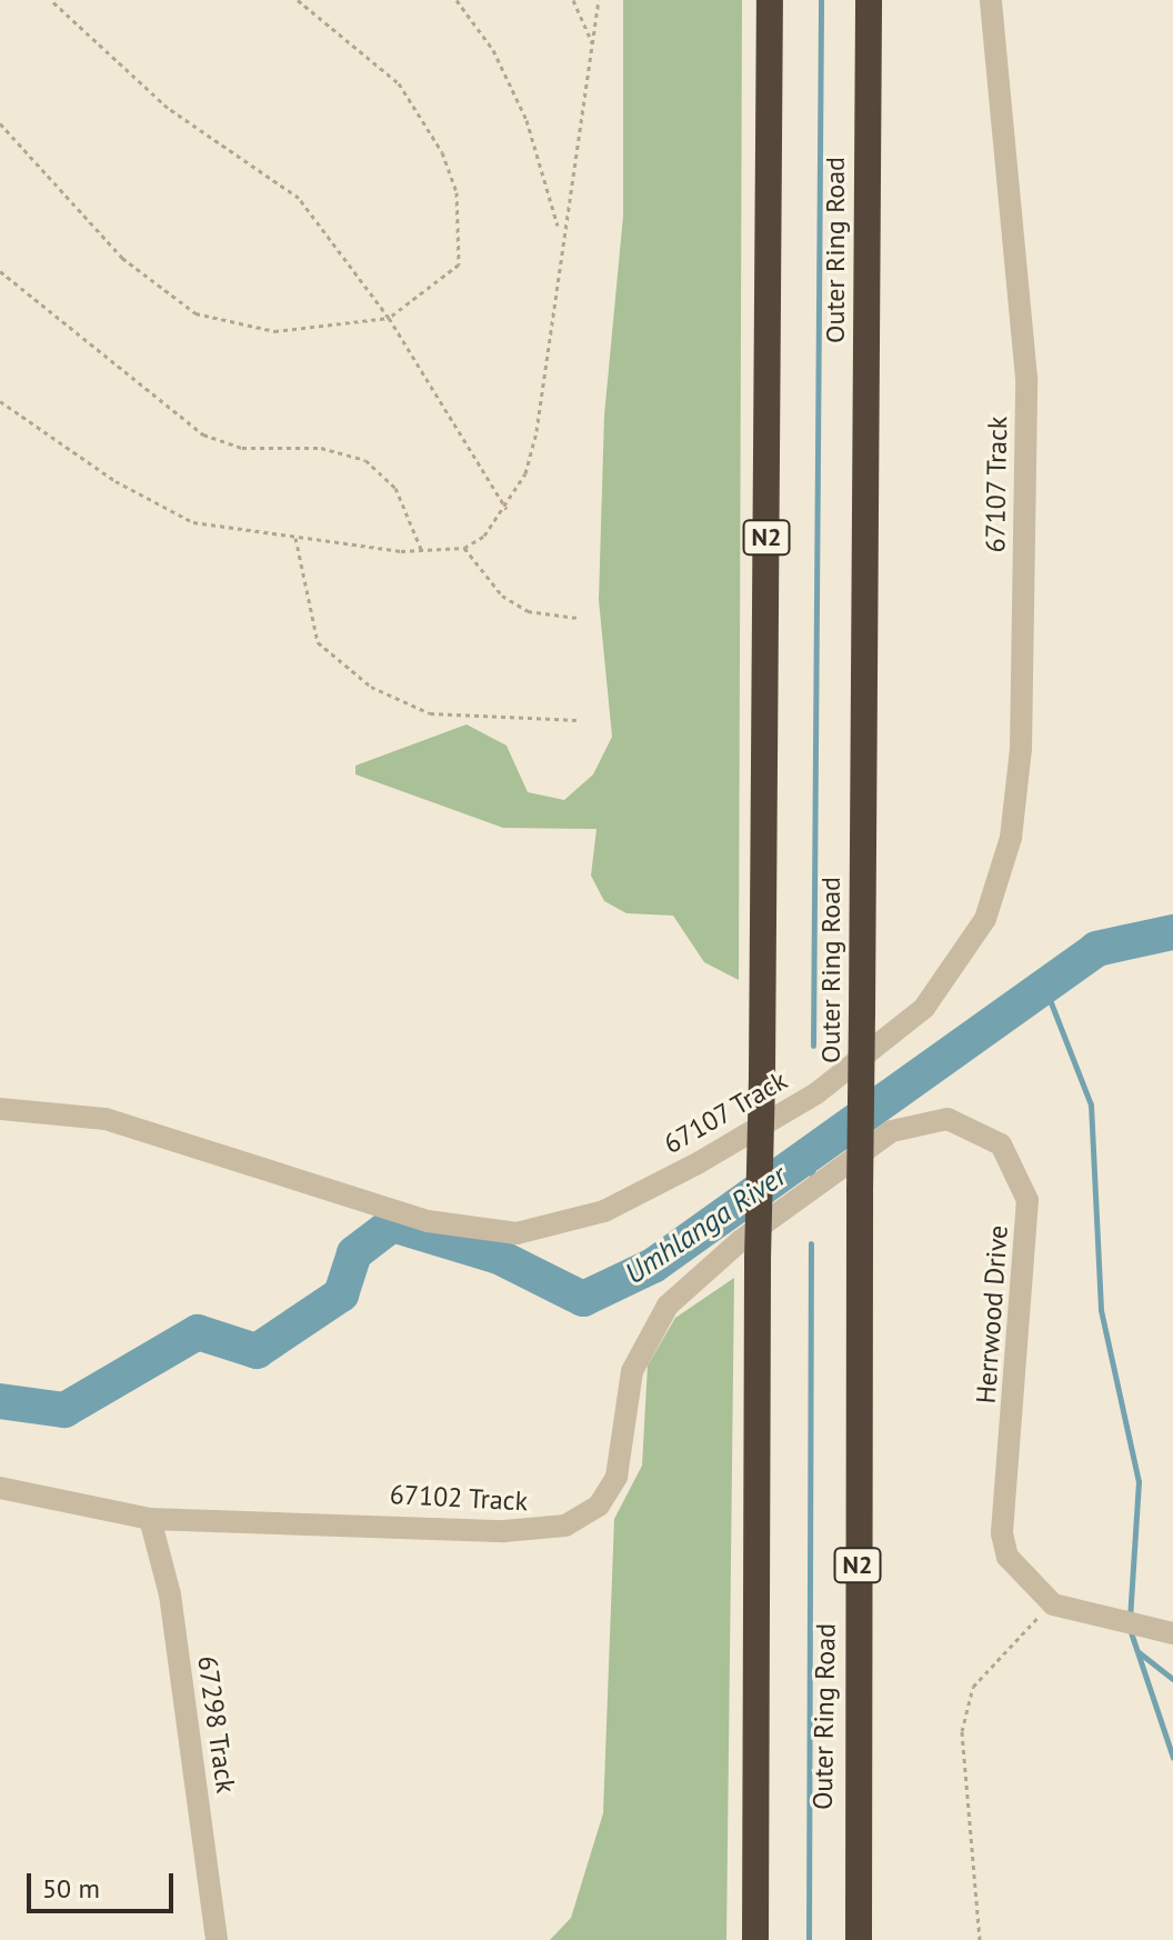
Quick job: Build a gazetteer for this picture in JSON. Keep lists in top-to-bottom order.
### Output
{
  "streets": {
    "highway": ["Outer Ring Road", "N2"],
    "street": [
      "67107 Track",
      "Herrwood Drive",
      "67102 Track",
      "67298 Track"
    ]
  },
  "crossings": [
    ["N2", "Herrwood Drive"],
    ["N2", "67102 Track"],
    ["Herrwood Drive", "67102 Track"],
    ["67102 Track", "67298 Track"]
  ],
  "water": ["Umhlanga River"],
  "scale_bar": "50 m"
}
